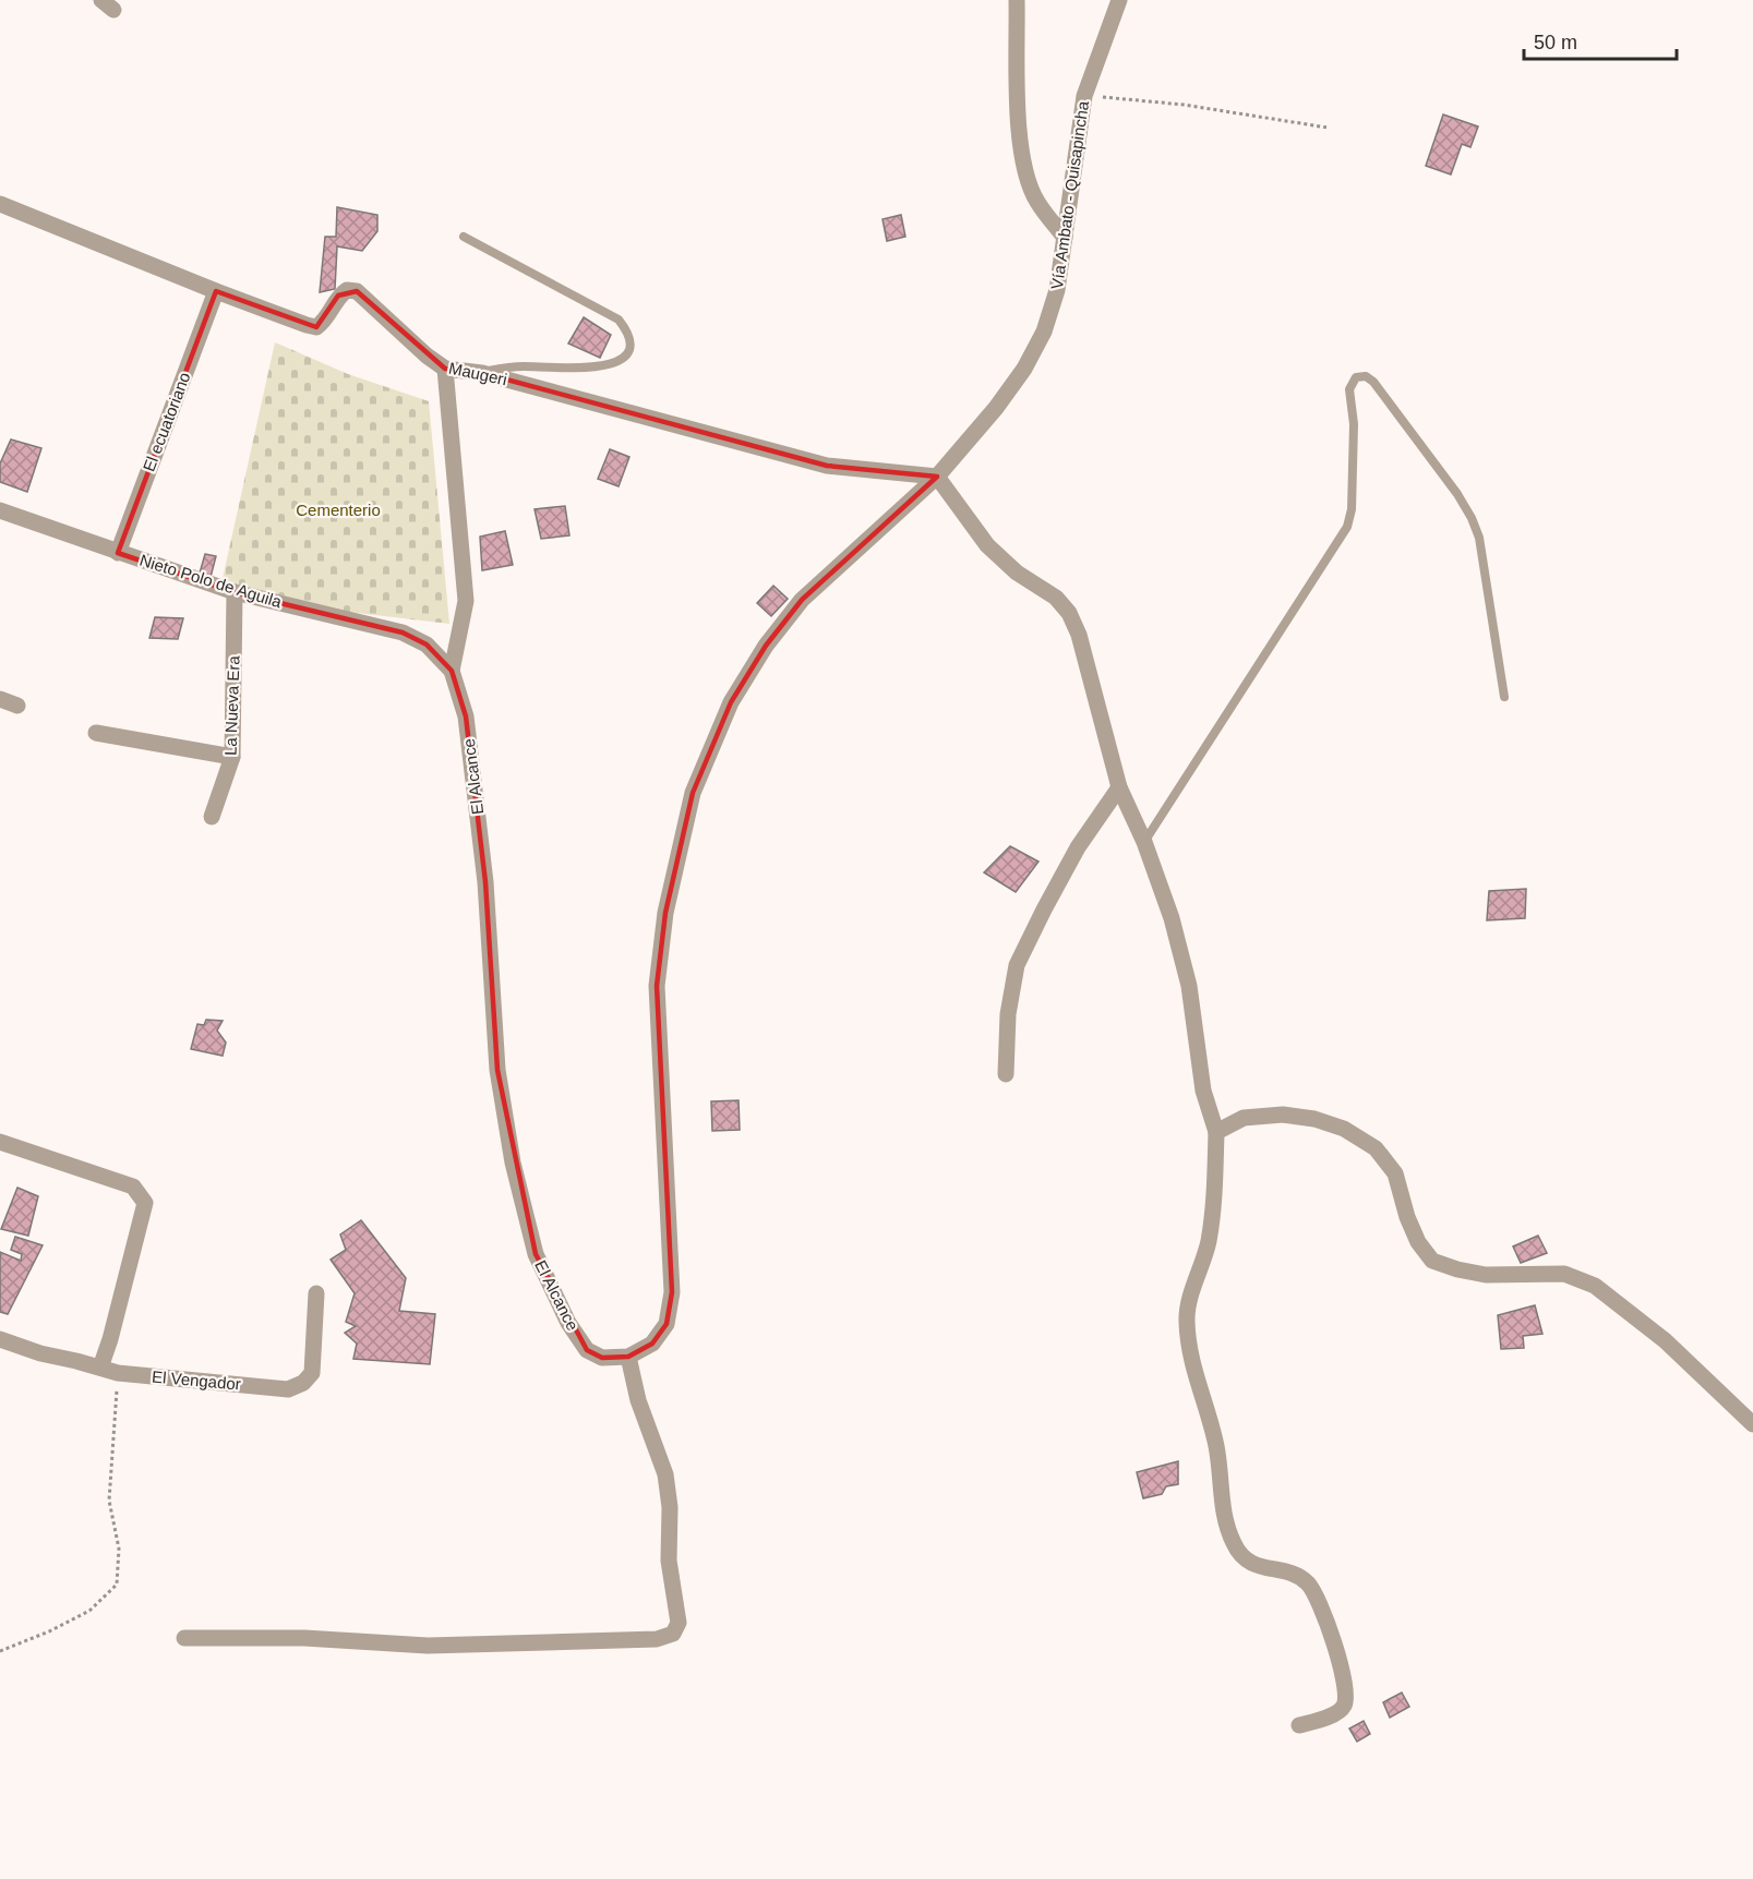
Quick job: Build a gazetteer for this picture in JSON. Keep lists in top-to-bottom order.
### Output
{
  "streets": {
    "street": [
      "Vía Ambato - Quisapincha",
      "Maugeri",
      "El ecuatoriano",
      "Nieto Polo de Aguila",
      "La Nueva Era",
      "El Alcance",
      "El Vengador"
    ]
  },
  "crossings": [
    ["Vía Ambato - Quisapincha", "Maugeri"],
    ["Maugeri", "El ecuatoriano"],
    ["Maugeri", "El Alcance"],
    ["El ecuatoriano", "Nieto Polo de Aguila"],
    ["Nieto Polo de Aguila", "La Nueva Era"],
    ["Nieto Polo de Aguila", "El Alcance"]
  ],
  "parks": ["Cementerio"],
  "scale_bar": "50 m"
}
